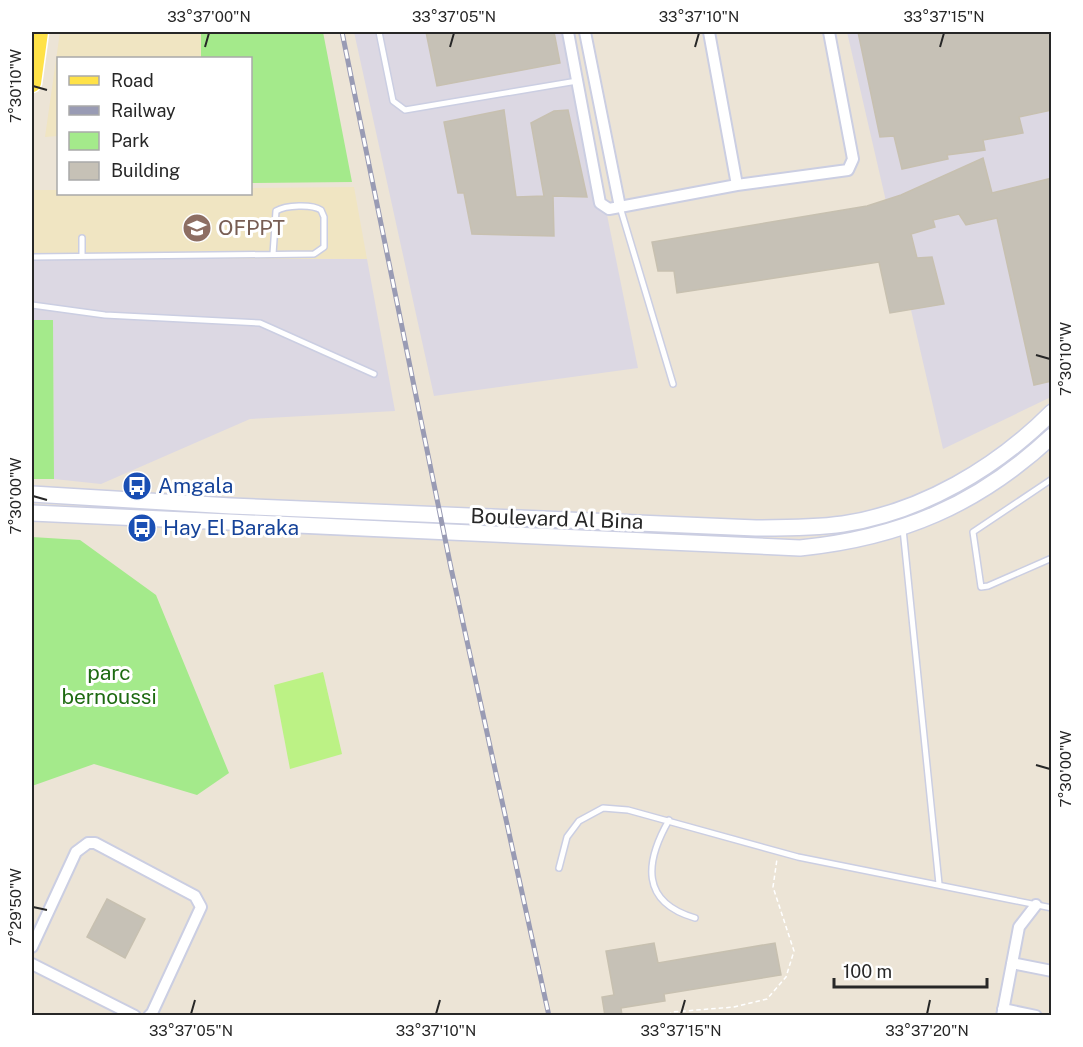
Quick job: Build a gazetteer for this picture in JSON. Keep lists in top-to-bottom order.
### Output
{
  "streets": {
    "main road": ["Boulevard Al Bina"]
  },
  "parks": ["parc bernoussi"],
  "places": {
    "school or university": ["OFPPT"],
    "bus stop": ["Amgala", "Hay El Baraka"]
  },
  "legend": [
    "Road",
    "Railway",
    "Park",
    "Building"
  ],
  "scale_bar": "100 m",
  "coordinates": [
    "33°37'00\"N",
    "33°37'05\"N",
    "33°37'10\"N",
    "33°37'15\"N",
    "7°30'10\"W",
    "7°30'00\"W",
    "7°29'50\"W",
    "33°37'20\"N"
  ]
}
